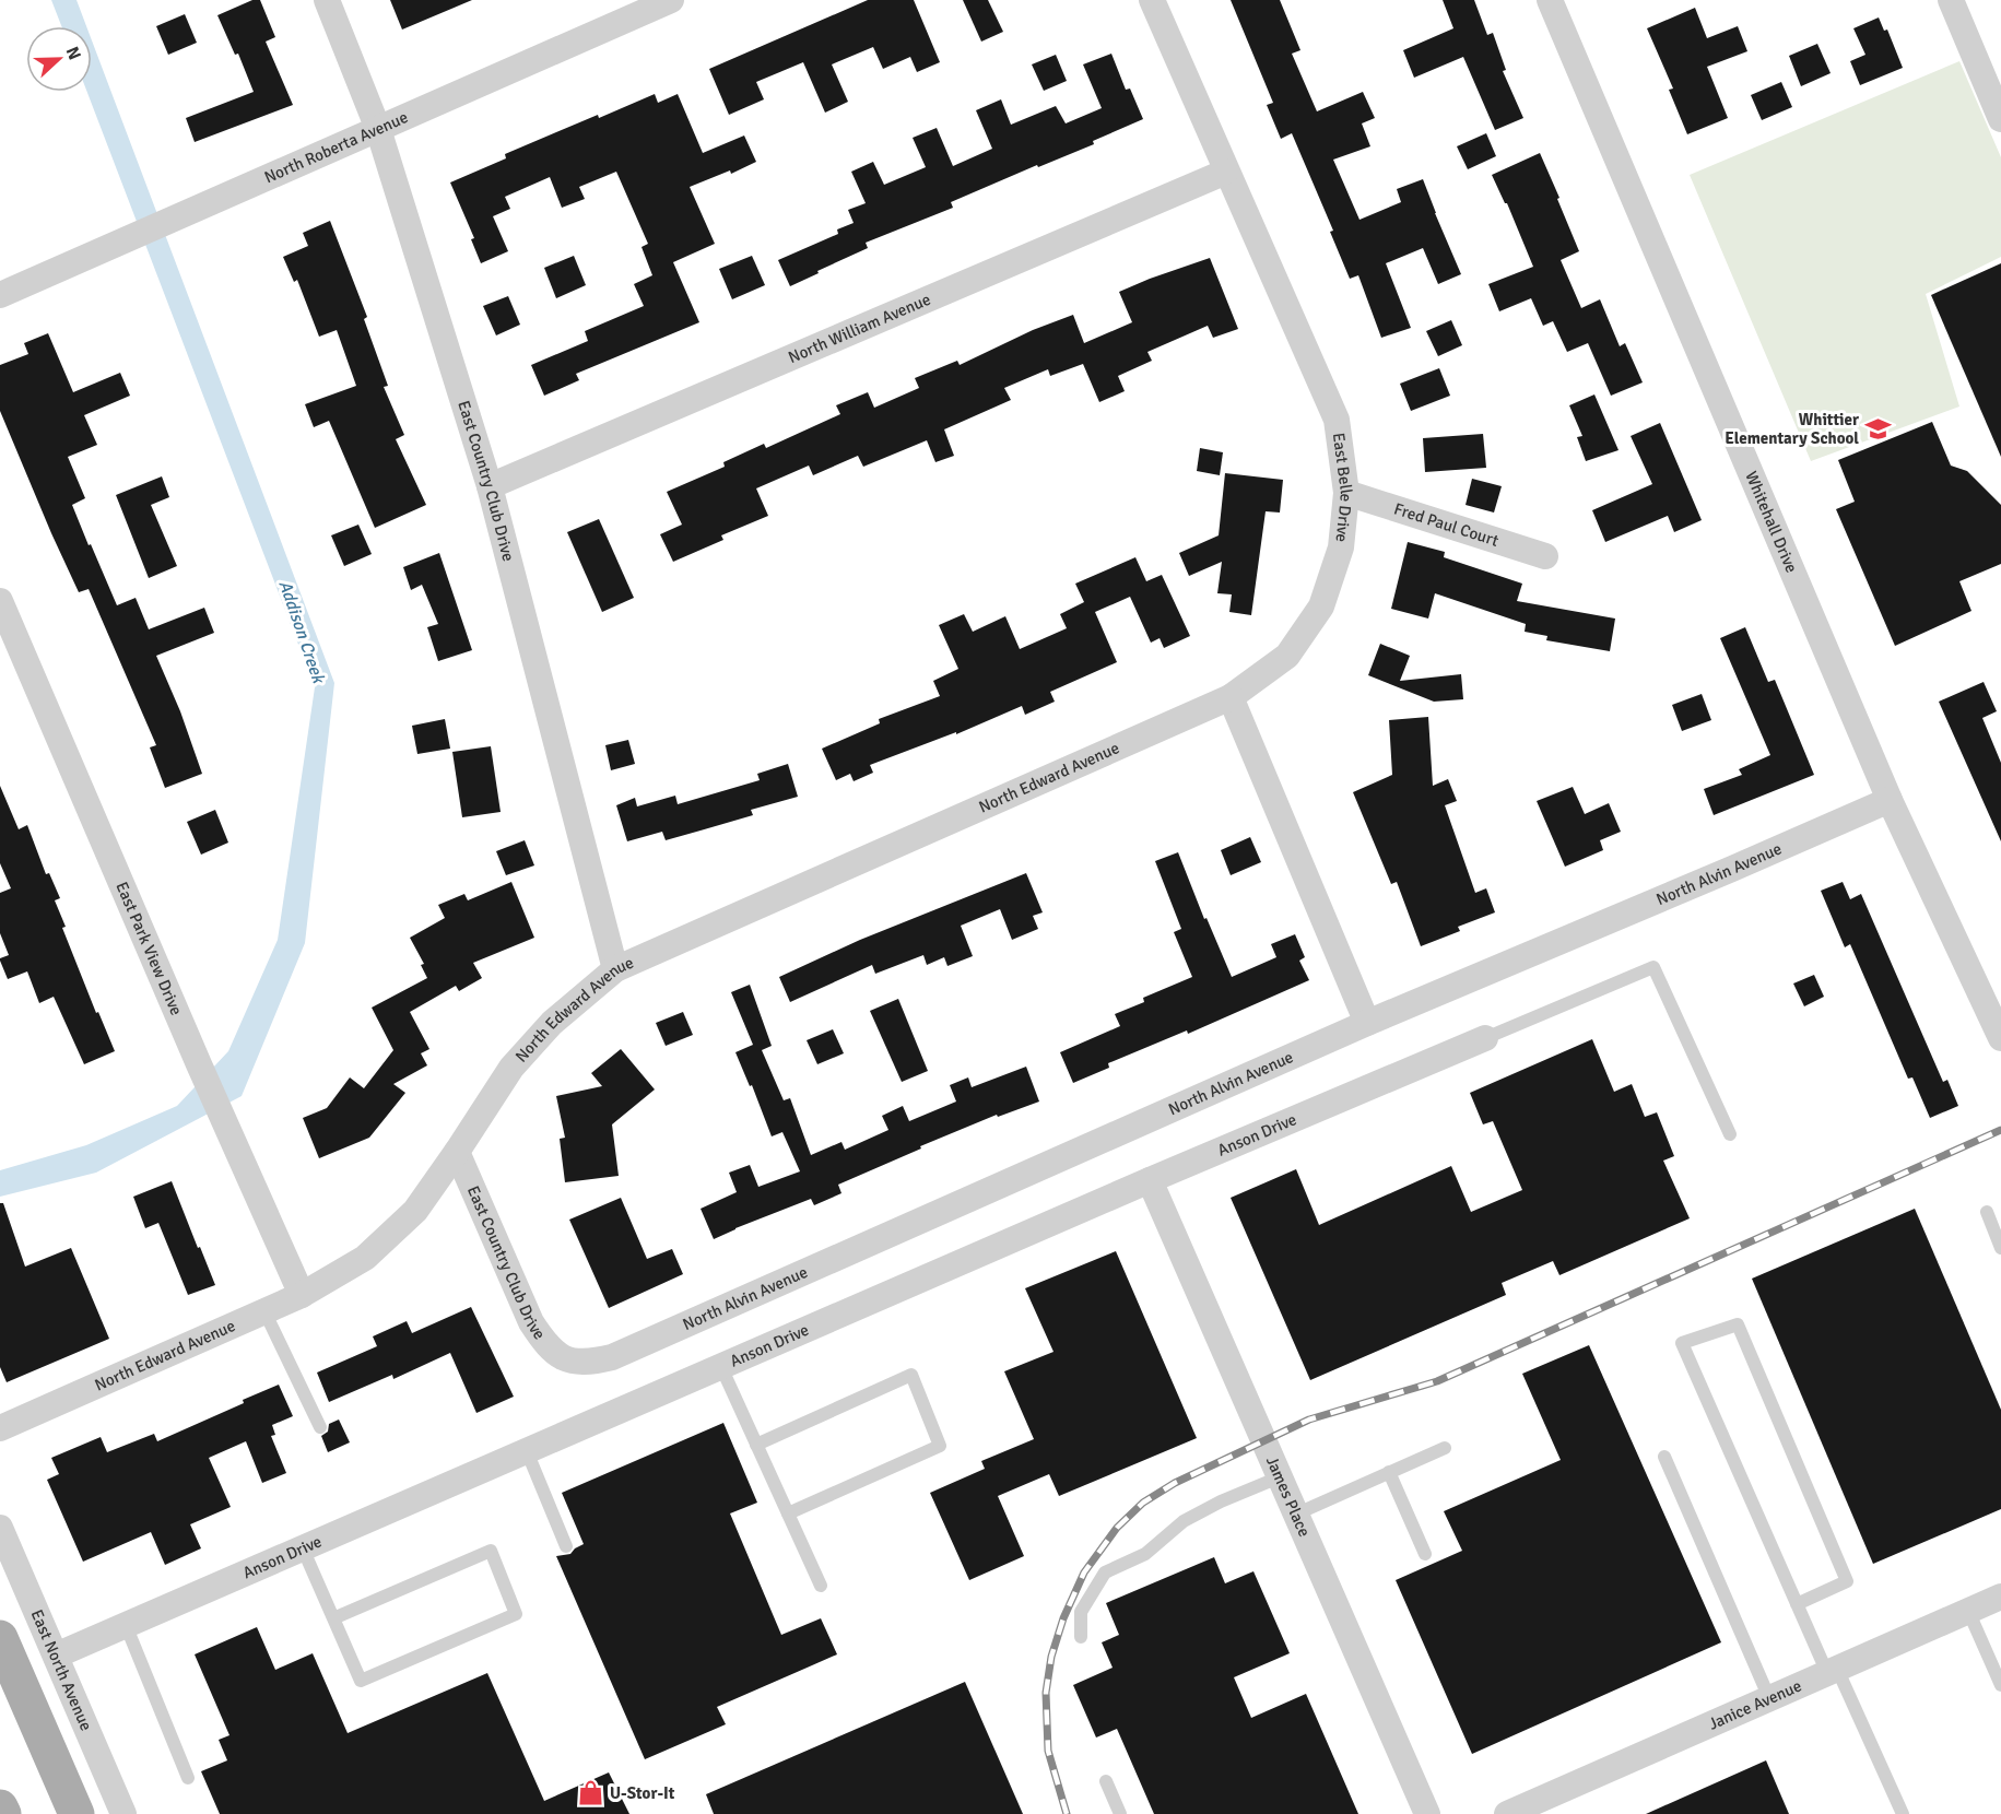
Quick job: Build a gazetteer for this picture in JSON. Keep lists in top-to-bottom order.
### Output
{
  "streets": {
    "street": [
      "North Roberta Avenue",
      "North William Avenue",
      "East Country Club Drive",
      "East Belle Drive",
      "Whitehall Drive",
      "Fred Paul Court",
      "North Edward Avenue",
      "North Alvin Avenue",
      "East Park View Drive",
      "Anson Drive",
      "James Place",
      "East North Avenue",
      "Janice Avenue"
    ]
  },
  "crossings": [
    ["North Roberta Avenue", "East Country Club Drive"],
    ["North William Avenue", "East Country Club Drive"],
    ["North William Avenue", "East Belle Drive"],
    ["East Country Club Drive", "North Edward Avenue"],
    ["East Country Club Drive", "North Alvin Avenue"],
    ["East Belle Drive", "Fred Paul Court"],
    ["East Belle Drive", "North Edward Avenue"],
    ["Whitehall Drive", "North Alvin Avenue"],
    ["North Edward Avenue", "East Park View Drive"],
    ["Anson Drive", "James Place"],
    ["Anson Drive", "East North Avenue"]
  ],
  "water": ["Addison Creek"],
  "places": {
    "school or university": ["Whittier Elementary School"],
    "shop": ["U-Stor-It"]
  },
  "north": "right"
}
